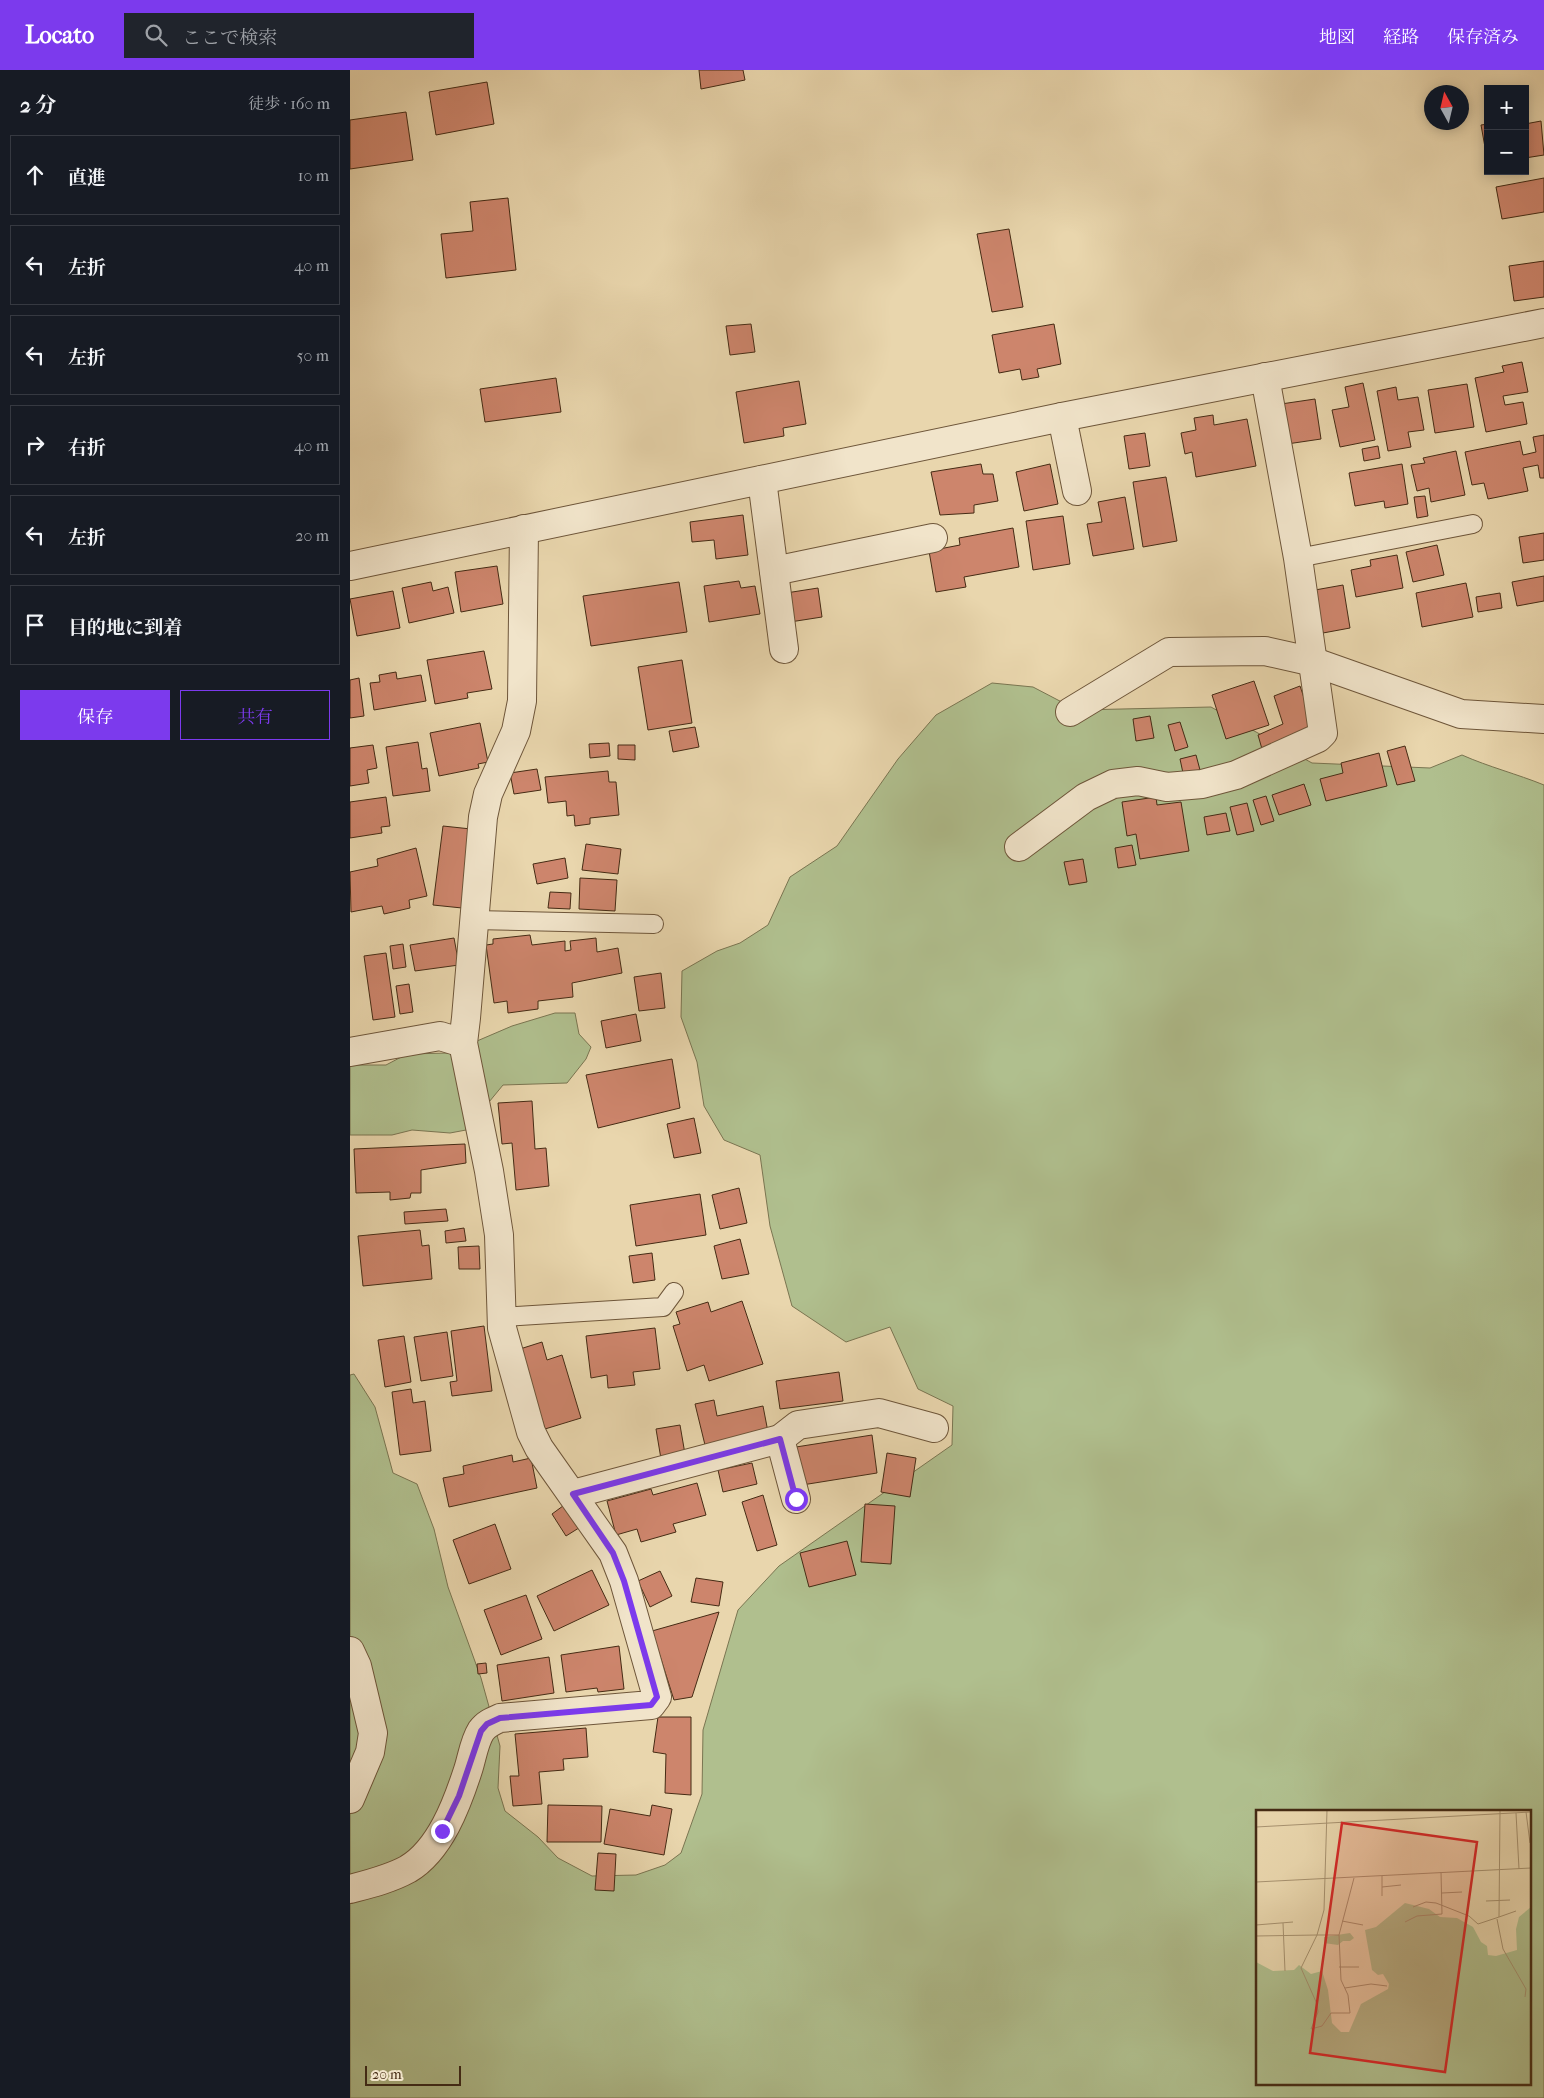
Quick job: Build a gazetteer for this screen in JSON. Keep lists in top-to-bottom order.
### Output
{
  "scale_bar": "20 m",
  "north": "top",
  "page": {
    "header": "Locato",
    "search": "ここで検索",
    "nav": ["地図", "経路", "保存済み"],
    "heading": ["2 分", "徒歩 · 160 m"],
    "map_buttons": ["+", "−"],
    "list": [
      ["直進", "10 m"],
      ["左折", "40 m"],
      ["左折", "50 m"],
      ["右折", "40 m"],
      ["左折", "20 m"],
      "目的地に到着"
    ],
    "buttons": ["保存", "共有"],
    "scale": "20 m"
  }
}
